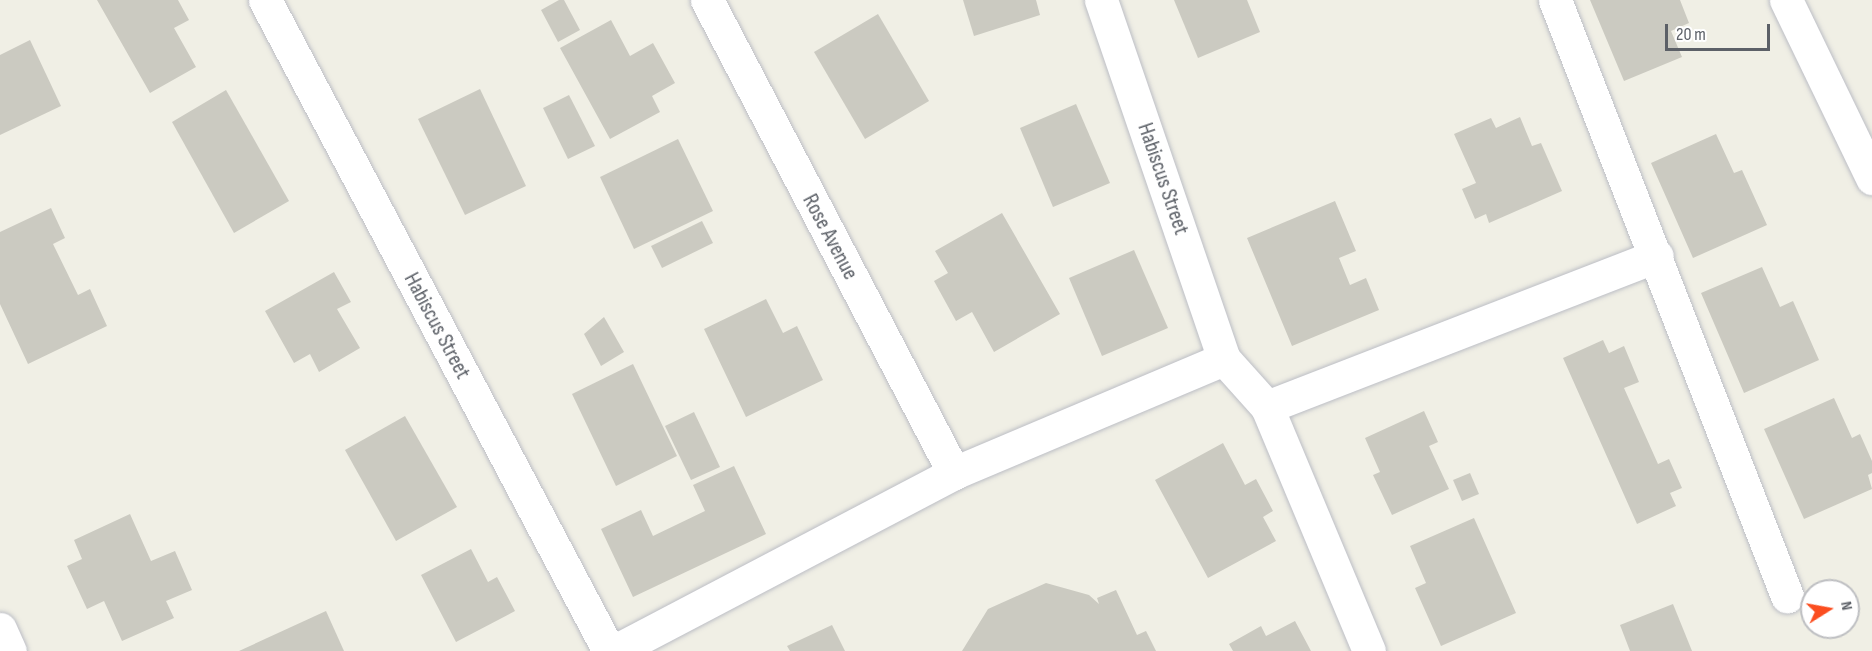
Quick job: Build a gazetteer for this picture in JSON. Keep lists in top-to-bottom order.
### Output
{
  "streets": {
    "street": ["Habiscus Street", "Rose Avenue"]
  },
  "scale_bar": "20 m",
  "north": "right"
}
